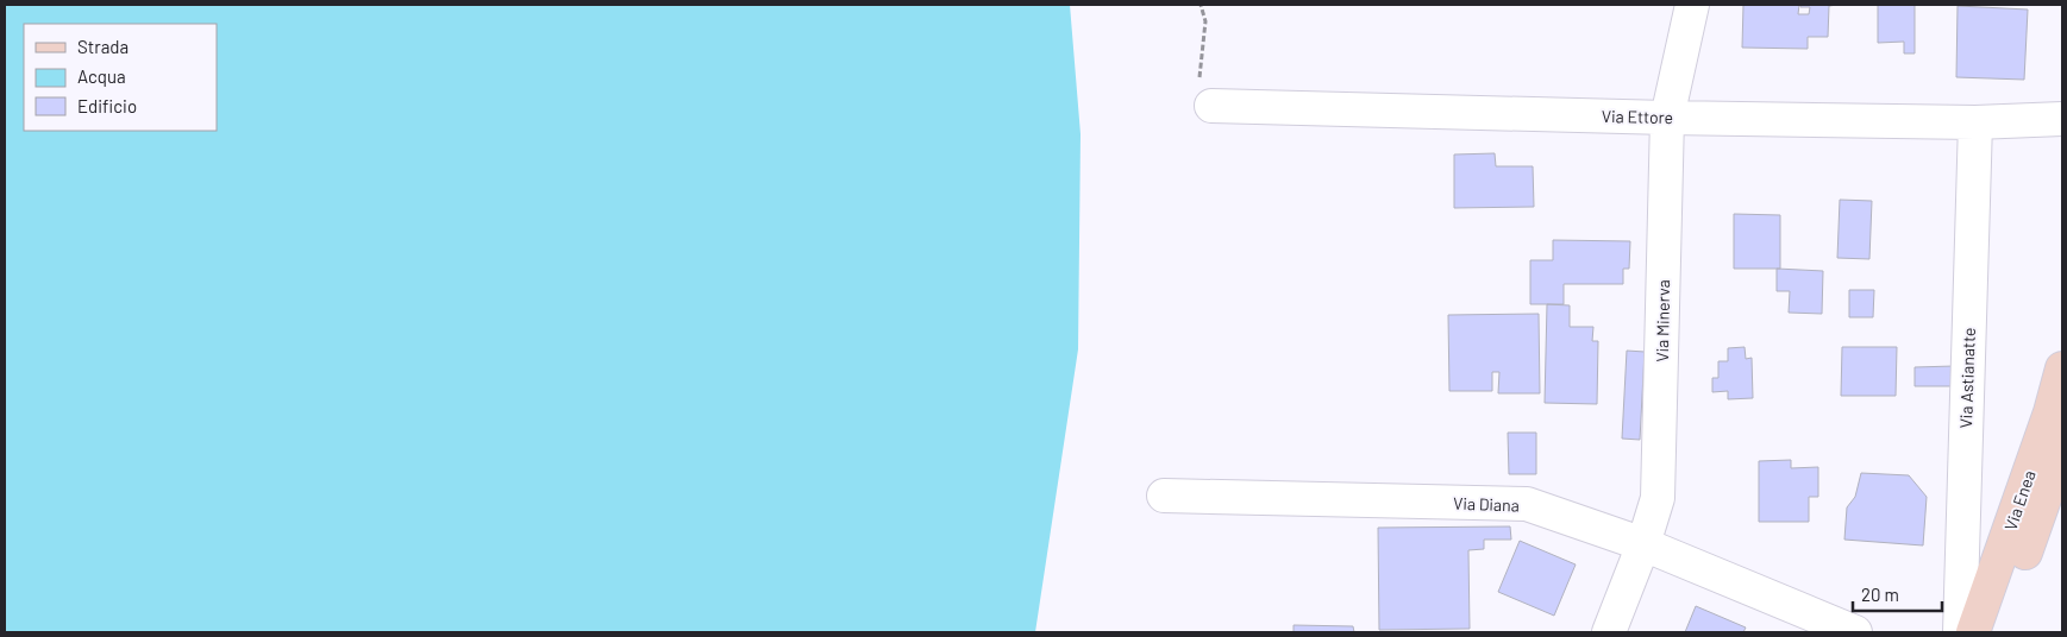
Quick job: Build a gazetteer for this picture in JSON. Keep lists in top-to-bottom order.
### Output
{
  "streets": {
    "main road": ["Via Enea"],
    "street": [
      "Via Ettore",
      "Via Minerva",
      "Via Astianatte",
      "Via Diana"
    ]
  },
  "crossings": [
    ["Via Ettore", "Via Minerva"],
    ["Via Ettore", "Via Astianatte"],
    ["Via Minerva", "Via Diana"]
  ],
  "legend": ["Strada", "Acqua", "Edificio"],
  "scale_bar": "20 m"
}
